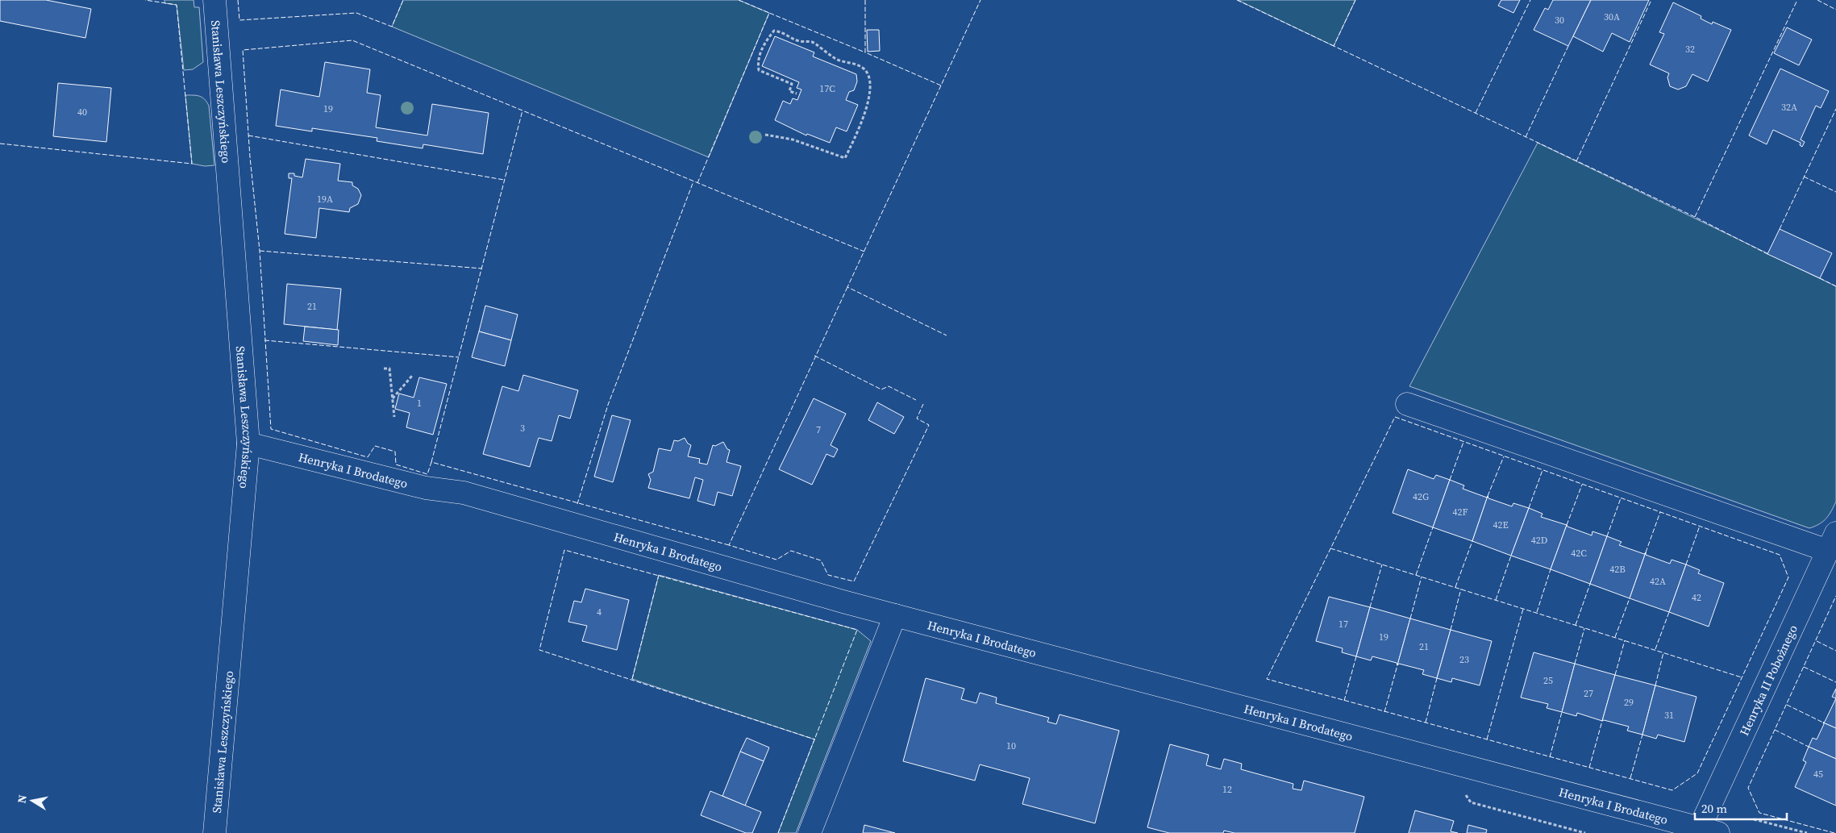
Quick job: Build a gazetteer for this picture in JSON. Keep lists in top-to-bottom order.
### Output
{
  "streets": {
    "street": ["Stanisława Leszczyńskiego", "Henryka I Brodatego", "Henryka II Pobożnego"]
  },
  "crossings": [
    ["Stanisława Leszczyńskiego", "Henryka I Brodatego"],
    ["Henryka I Brodatego", "Henryka II Pobożnego"]
  ],
  "house_numbers": [
    "30A",
    "30",
    "32",
    "17C",
    "32A",
    "19",
    "40",
    "19A",
    "21",
    "1",
    "3",
    "7",
    "42G",
    "42F",
    "42E",
    "42D",
    "42C",
    "42B",
    "42A",
    "42",
    "4",
    "17",
    "19",
    "21",
    "23",
    "25",
    "27",
    "29",
    "31",
    "10",
    "45",
    "12"
  ],
  "scale_bar": "20 m",
  "north": "left"
}
